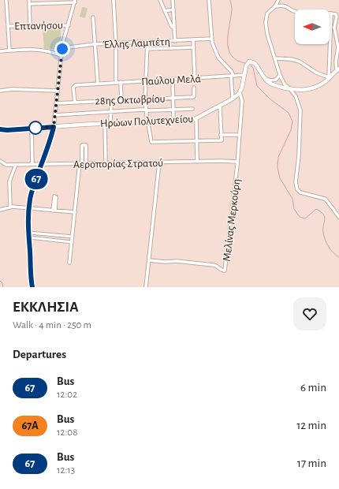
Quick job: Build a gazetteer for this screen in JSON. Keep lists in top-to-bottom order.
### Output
{
  "streets": {
    "street": [
      "Επτανήσου",
      "Έλλης Λαμπέτη",
      "Παύλου Μελά",
      "28ης Οκτωβρίου",
      "Ηρώων Πολυτεχνείου",
      "Αεροπορίας Στρατού",
      "Μελίνας Μερκούρη"
    ]
  },
  "crossings": [
    ["Παύλου Μελά", "28ης Οκτωβρίου"],
    ["Ηρώων Πολυτεχνείου", "Μελίνας Μερκούρη"],
    ["Αεροπορίας Στρατού", "Μελίνας Μερκούρη"]
  ],
  "lines": ["bus line 67"],
  "north": "left",
  "page": {
    "on_map": "67",
    "heading": [
      ["ΕΚΚΛΗΣΙΑ", "Walk · 4 min · 250 m"],
      "Departures"
    ],
    "list": [
      {
        "mark": "67",
        "name": "Bus",
        "note": "12:02",
        "value": "6 min"
      },
      {
        "mark": "67Α",
        "name": "Bus",
        "note": "12:08",
        "value": "12 min"
      },
      {
        "mark": "67",
        "name": "Bus",
        "note": "12:13",
        "value": "17 min"
      }
    ]
  }
}
